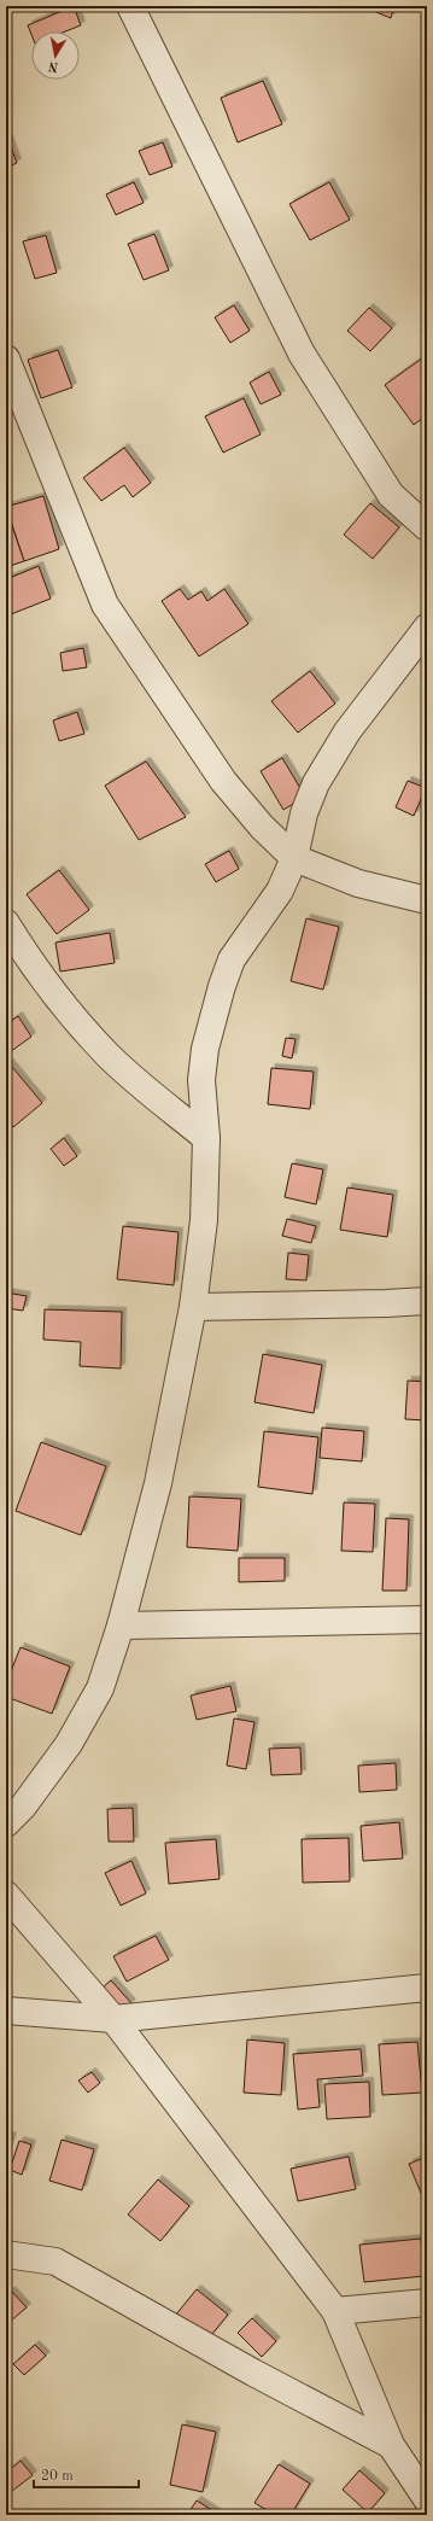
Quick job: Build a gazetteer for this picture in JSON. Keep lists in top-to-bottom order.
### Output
{
  "scale_bar": "20 m",
  "north": "bottom"
}
